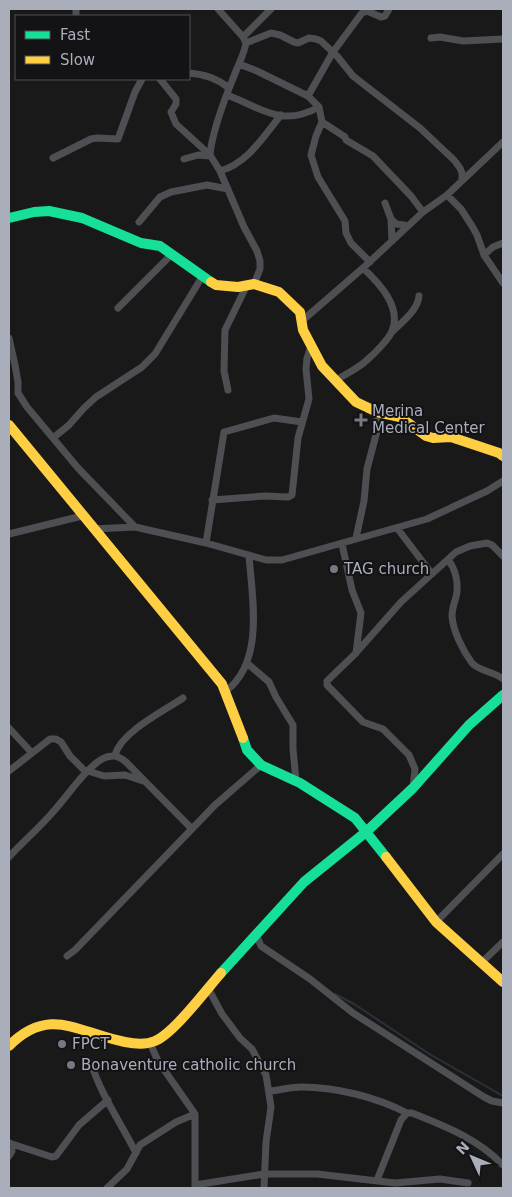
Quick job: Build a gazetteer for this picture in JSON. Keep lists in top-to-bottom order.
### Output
{
  "places": {
    "health": ["Merina Medical Center"],
    "other": ["TAG church", "FPCT", "Bonaventure catholic church"]
  },
  "legend": ["Fast", "Slow"],
  "north": "top left"
}
